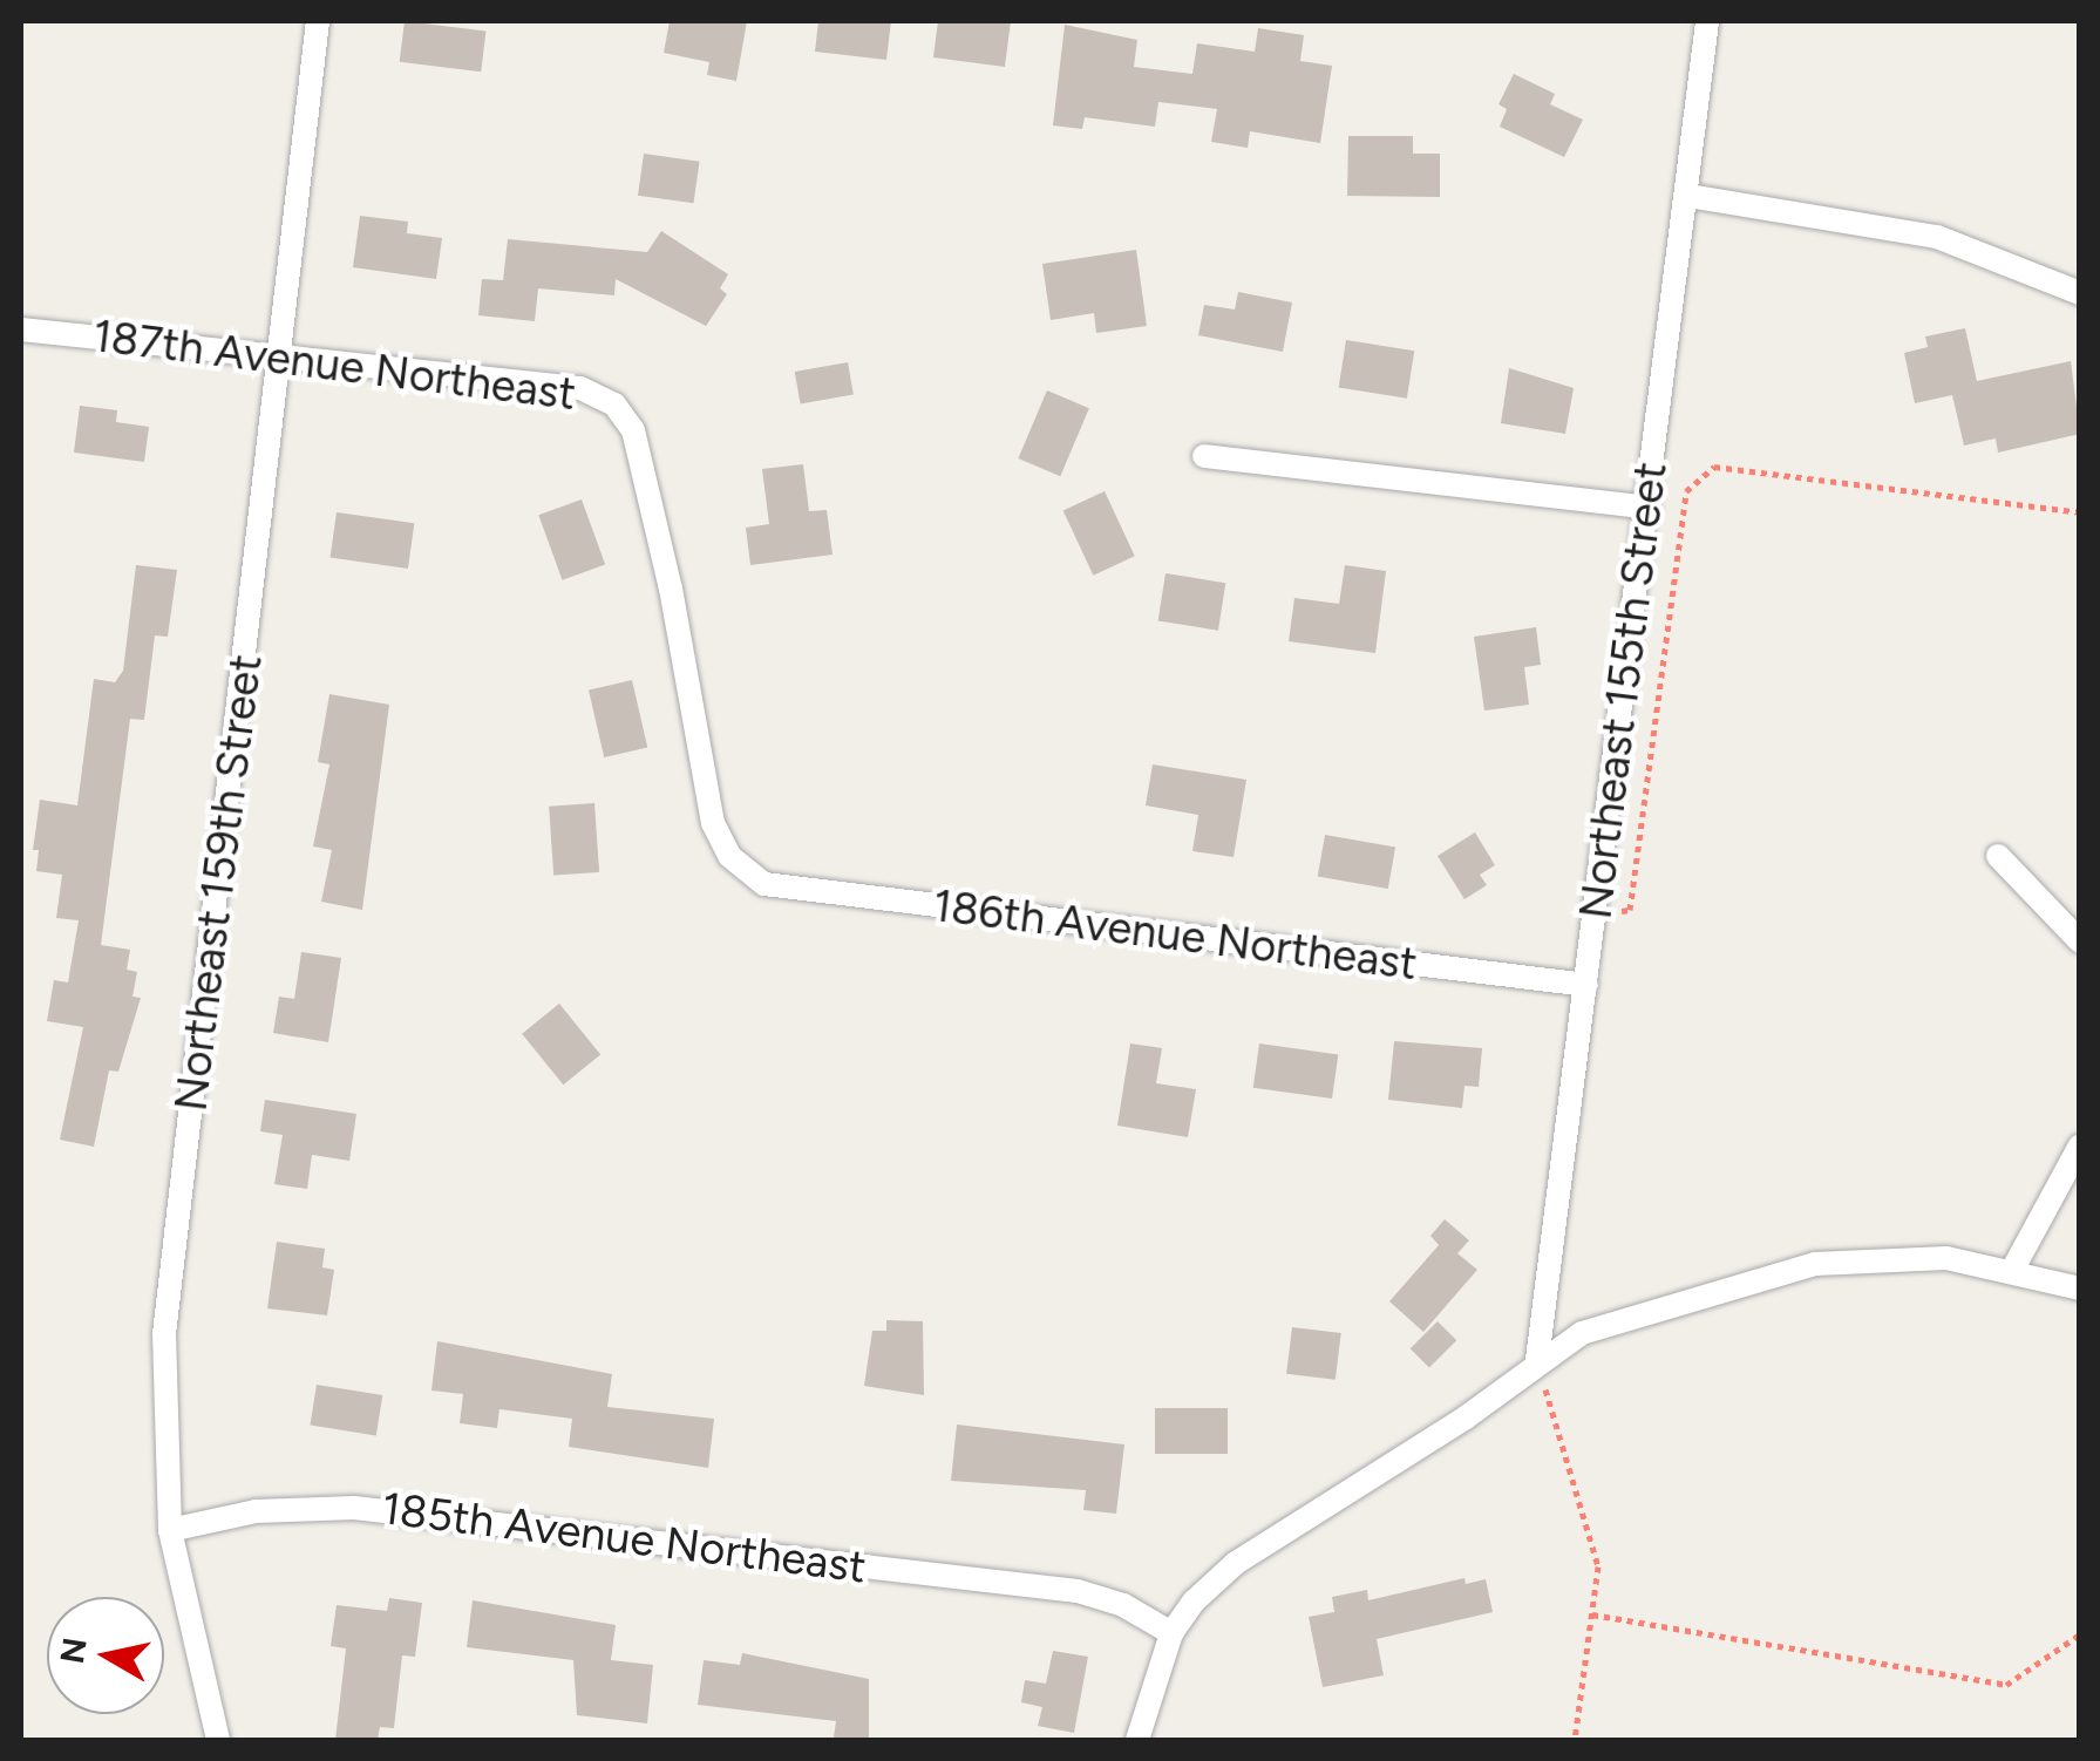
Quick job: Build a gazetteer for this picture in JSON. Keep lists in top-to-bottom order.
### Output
{
  "streets": {
    "street": [
      "187th Avenue Northeast",
      "Northeast 155th Street",
      "Northeast 159th Street",
      "186th Avenue Northeast",
      "185th Avenue Northeast"
    ]
  },
  "crossings": [
    ["187th Avenue Northeast", "Northeast 159th Street"],
    ["187th Avenue Northeast", "186th Avenue Northeast"],
    ["Northeast 155th Street", "186th Avenue Northeast"],
    ["Northeast 159th Street", "185th Avenue Northeast"]
  ],
  "north": "left"
}
